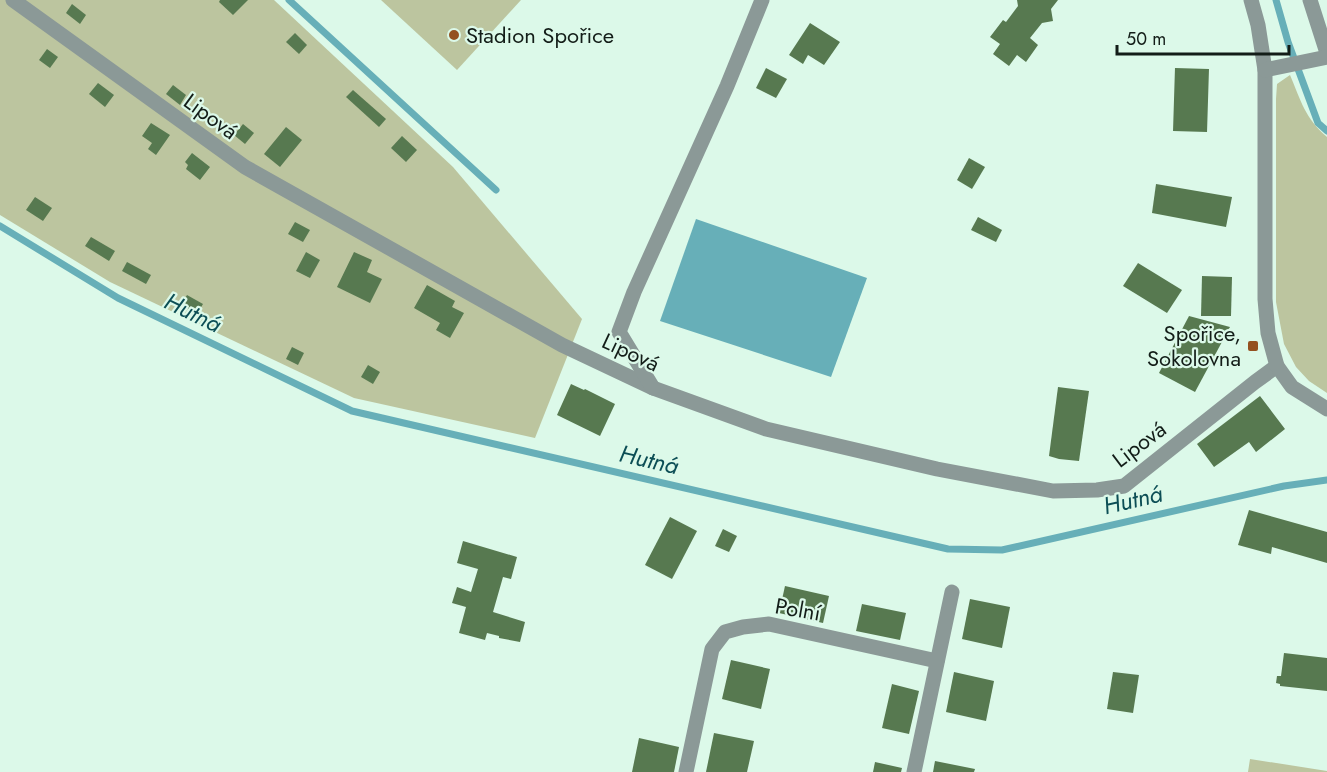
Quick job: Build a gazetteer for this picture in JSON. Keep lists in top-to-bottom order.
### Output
{
  "streets": {
    "street": ["Lipová", "Polní"]
  },
  "water": ["Hutná"],
  "places": {
    "other": ["Stadion Spořice"],
    "transit": ["Spořice, Sokolovna"]
  },
  "scale_bar": "50 m"
}
